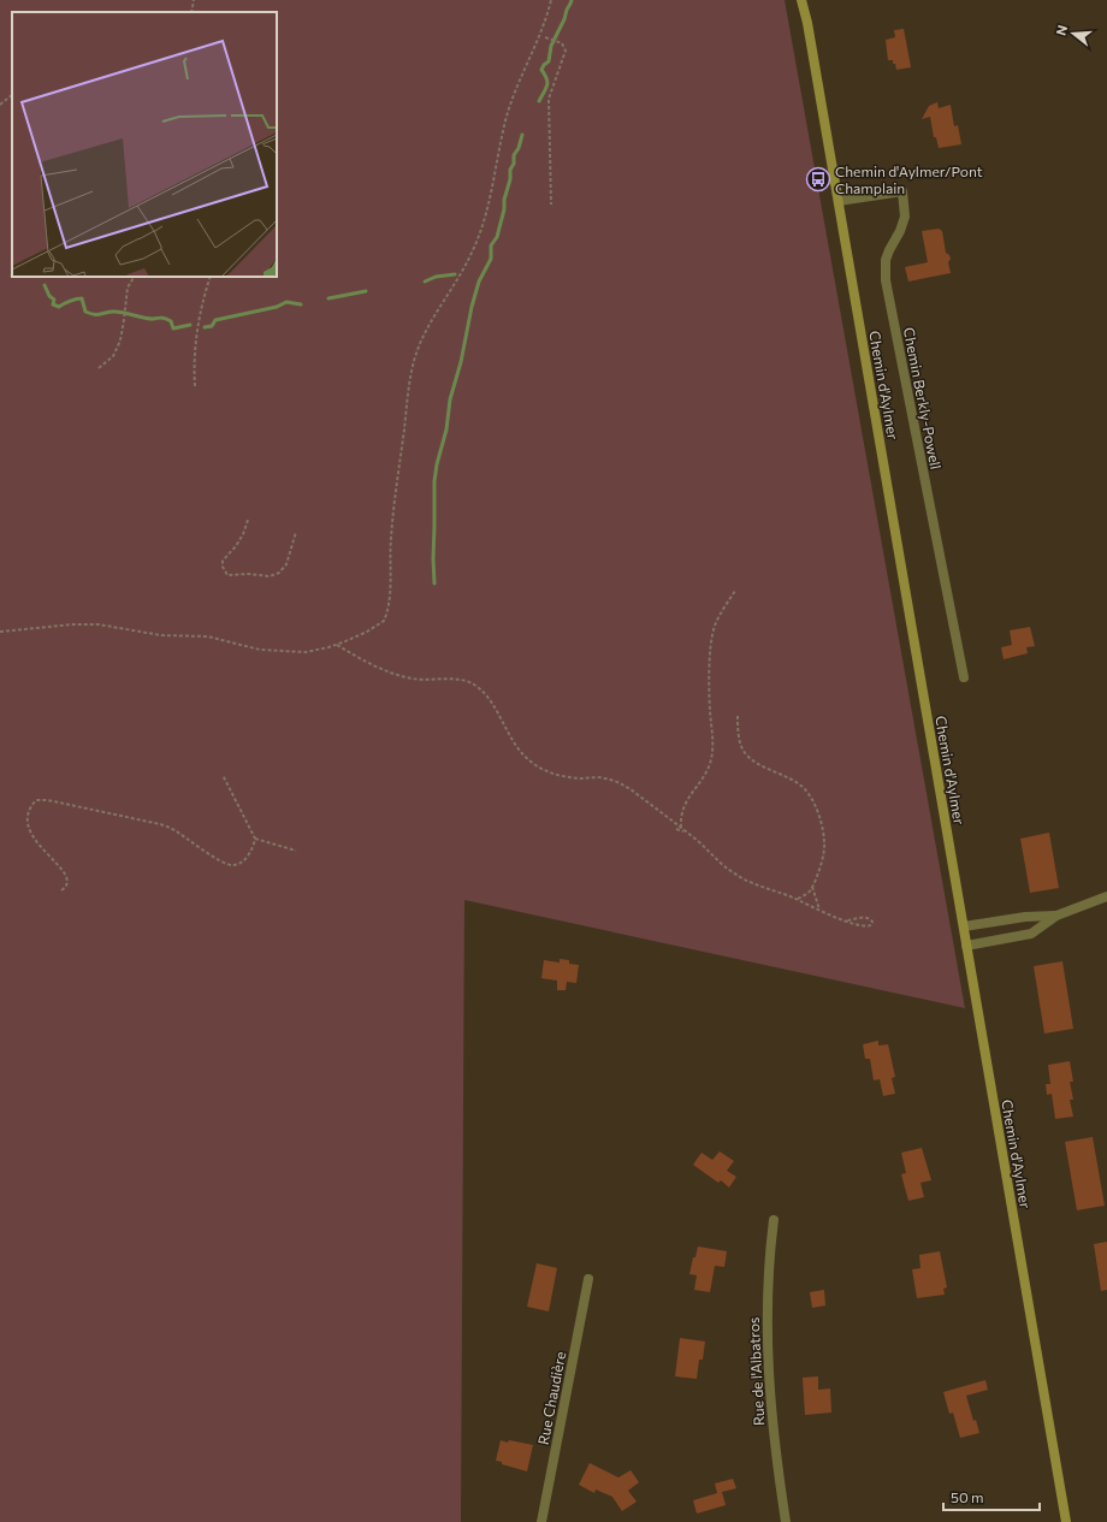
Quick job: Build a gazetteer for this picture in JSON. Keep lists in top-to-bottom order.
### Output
{
  "streets": {
    "main road": ["Chemin d'Aylmer"],
    "street": ["Chemin Berkly-Powell", "Rue de l'Albatros", "Rue Chaudière"]
  },
  "crossings": [
    ["Chemin d'Aylmer", "Chemin Berkly-Powell"]
  ],
  "places": {
    "bus stop": ["Chemin d'Aylmer/Pont Champlain"]
  },
  "scale_bar": "50 m",
  "north": "left"
}
